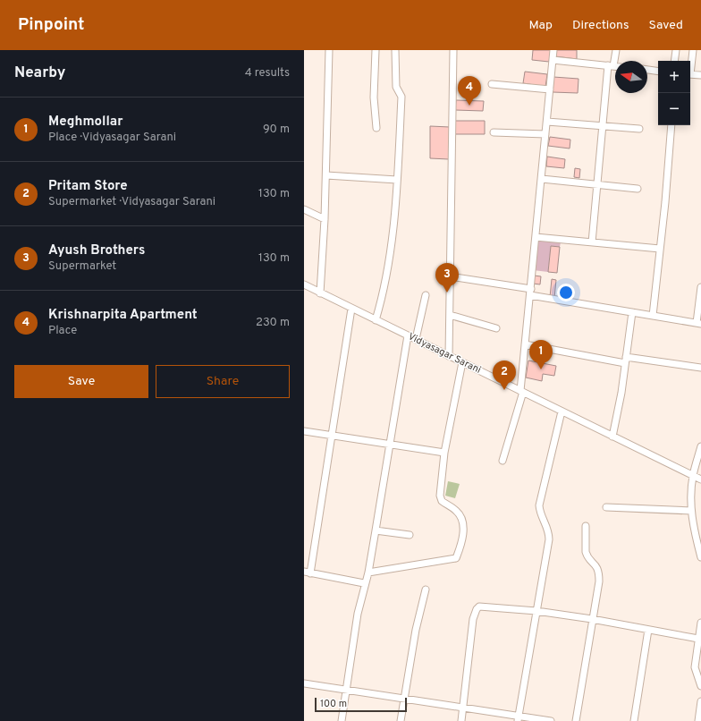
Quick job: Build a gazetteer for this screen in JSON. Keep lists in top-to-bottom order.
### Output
{
  "streets": {
    "street": ["Vidyasagar Sarani"]
  },
  "scale_bar": "100 m",
  "north": "left",
  "page": {
    "header": "Pinpoint",
    "nav": ["Map", "Directions", "Saved"],
    "heading": ["Nearby", "4 results"],
    "map_buttons": ["+", "−"],
    "pins": [
      "4",
      "3",
      "1",
      "2"
    ],
    "list": [
      {
        "mark": "1",
        "name": "Meghmollar",
        "note": "Place · Vidyasagar Sarani",
        "value": "90 m"
      },
      {
        "mark": "2",
        "name": "Pritam Store",
        "note": "Supermarket · Vidyasagar Sarani",
        "value": "130 m"
      },
      {
        "mark": "3",
        "name": "Ayush Brothers",
        "note": "Supermarket",
        "value": "130 m"
      },
      {
        "mark": "4",
        "name": "Krishnarpita Apartment",
        "note": "Place",
        "value": "230 m"
      }
    ],
    "buttons": ["Save", "Share"],
    "scale": "100 m"
  }
}
